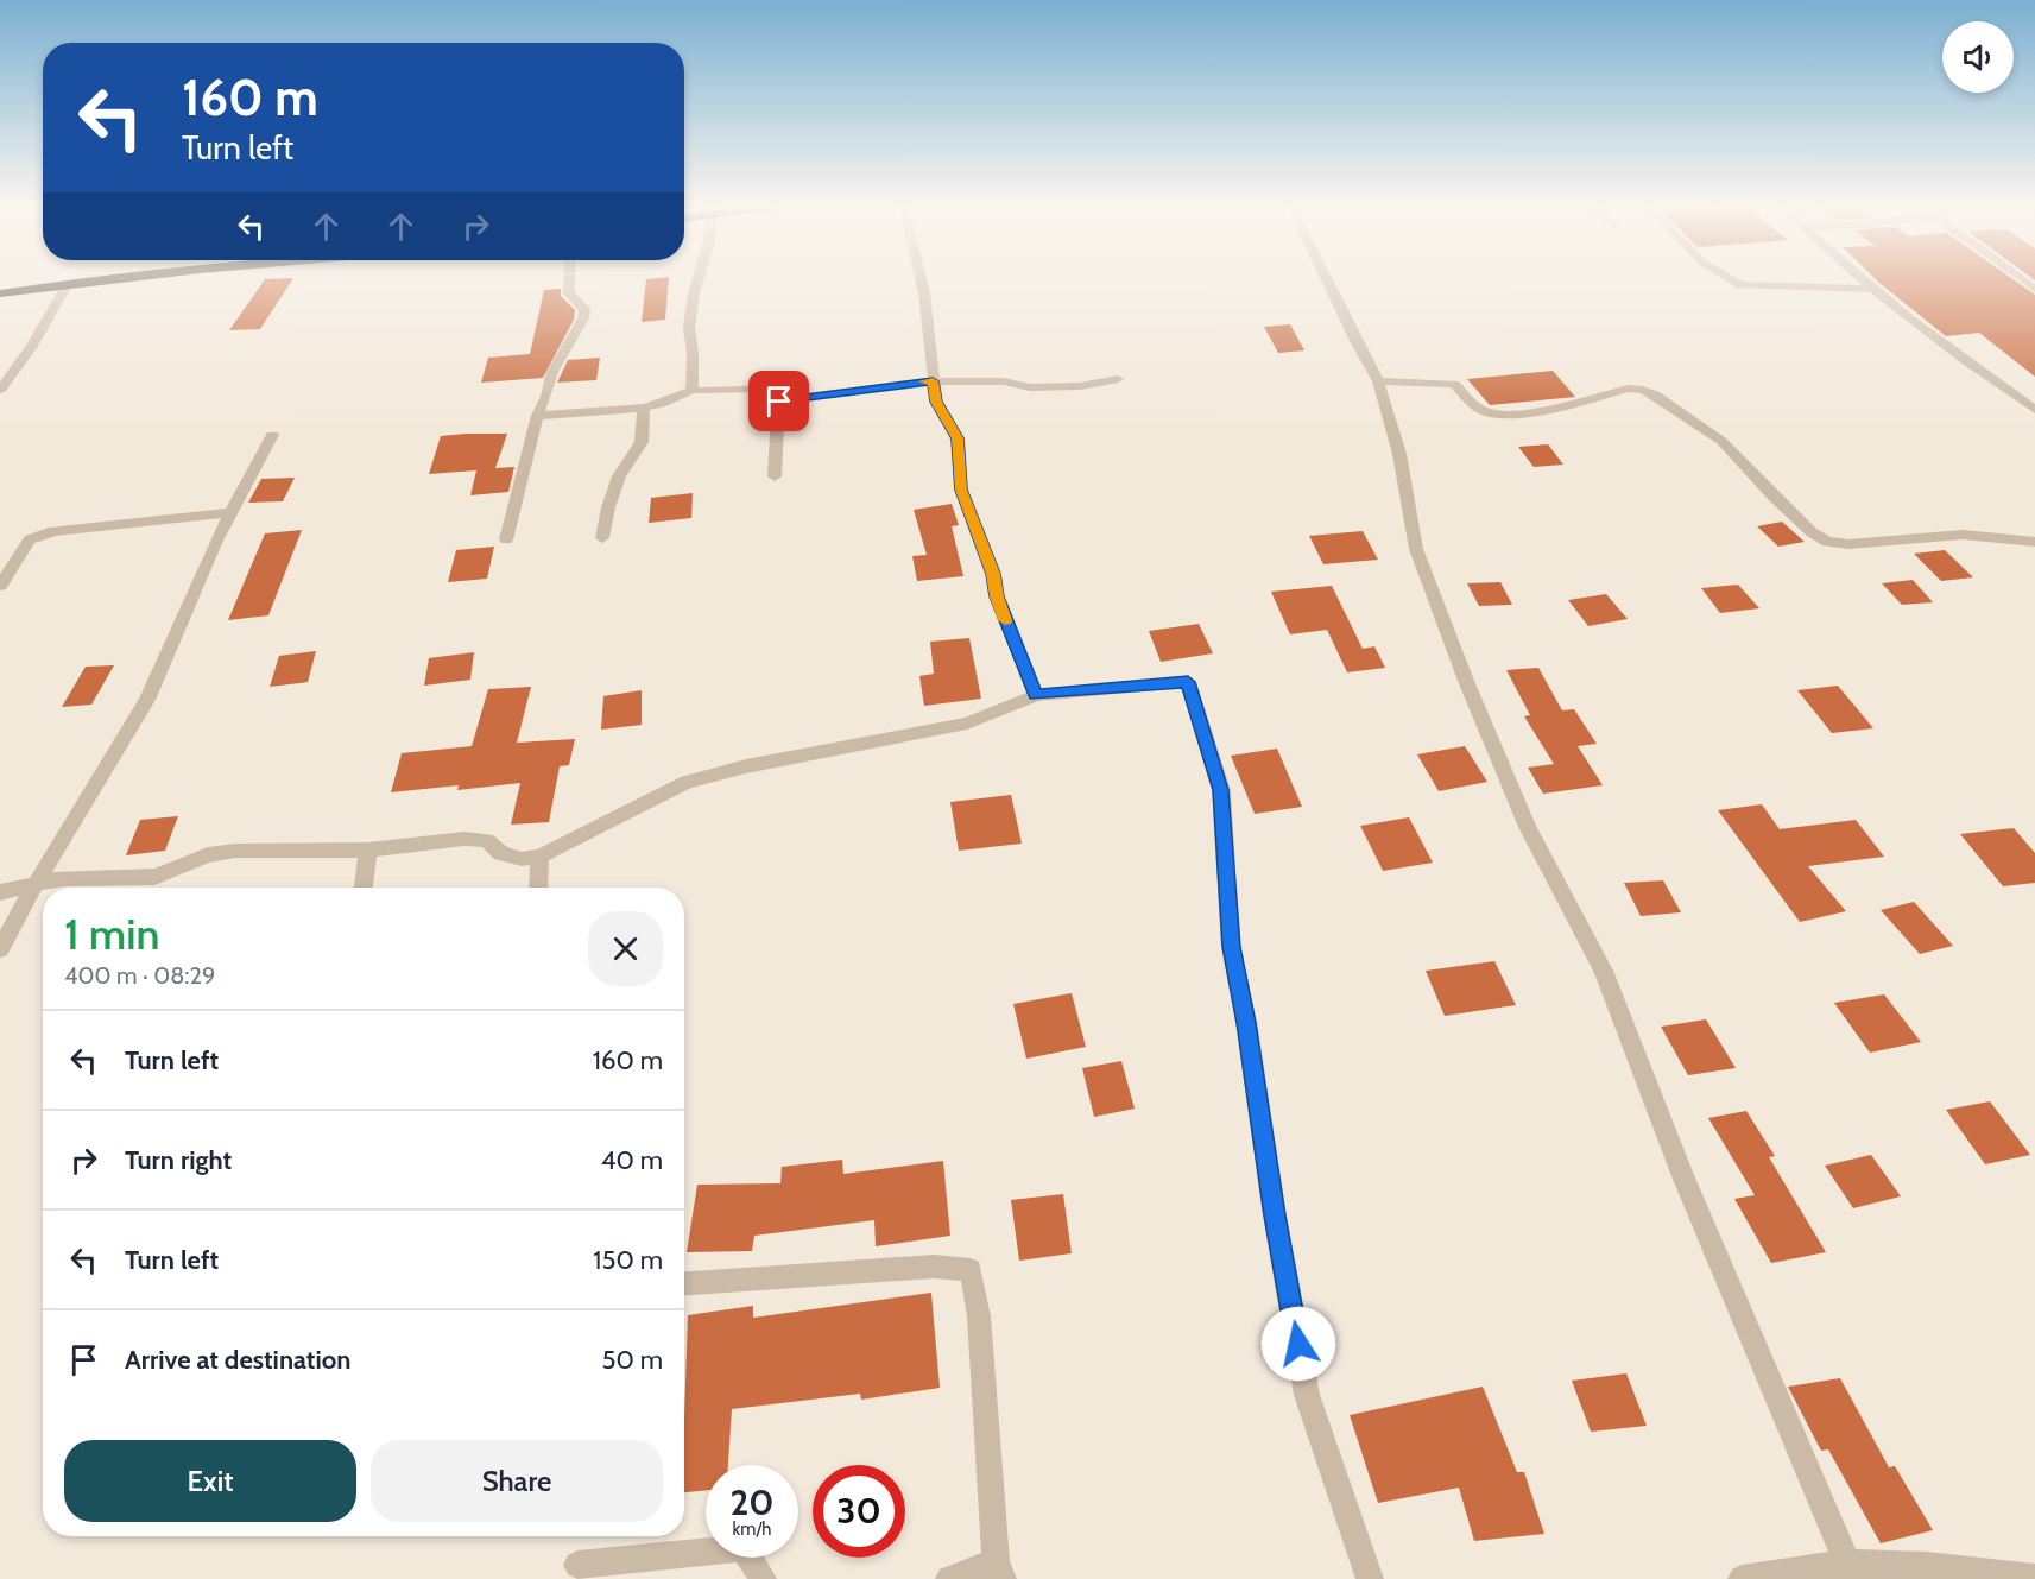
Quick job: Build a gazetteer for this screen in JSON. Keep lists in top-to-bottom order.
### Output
{
  "page": {
    "turn": ["160 m", "Turn left"],
    "heading": ["1 min", "400 m · 08:29"],
    "list": [
      {
        "name": "Turn left",
        "value": "160 m"
      },
      {
        "name": "Turn right",
        "value": "40 m"
      },
      {
        "name": "Turn left",
        "value": "150 m"
      },
      {
        "name": "Arrive at destination",
        "value": "50 m"
      }
    ],
    "buttons": ["Exit", "Share"],
    "speed": "20 km/h",
    "limit": "30"
  }
}
